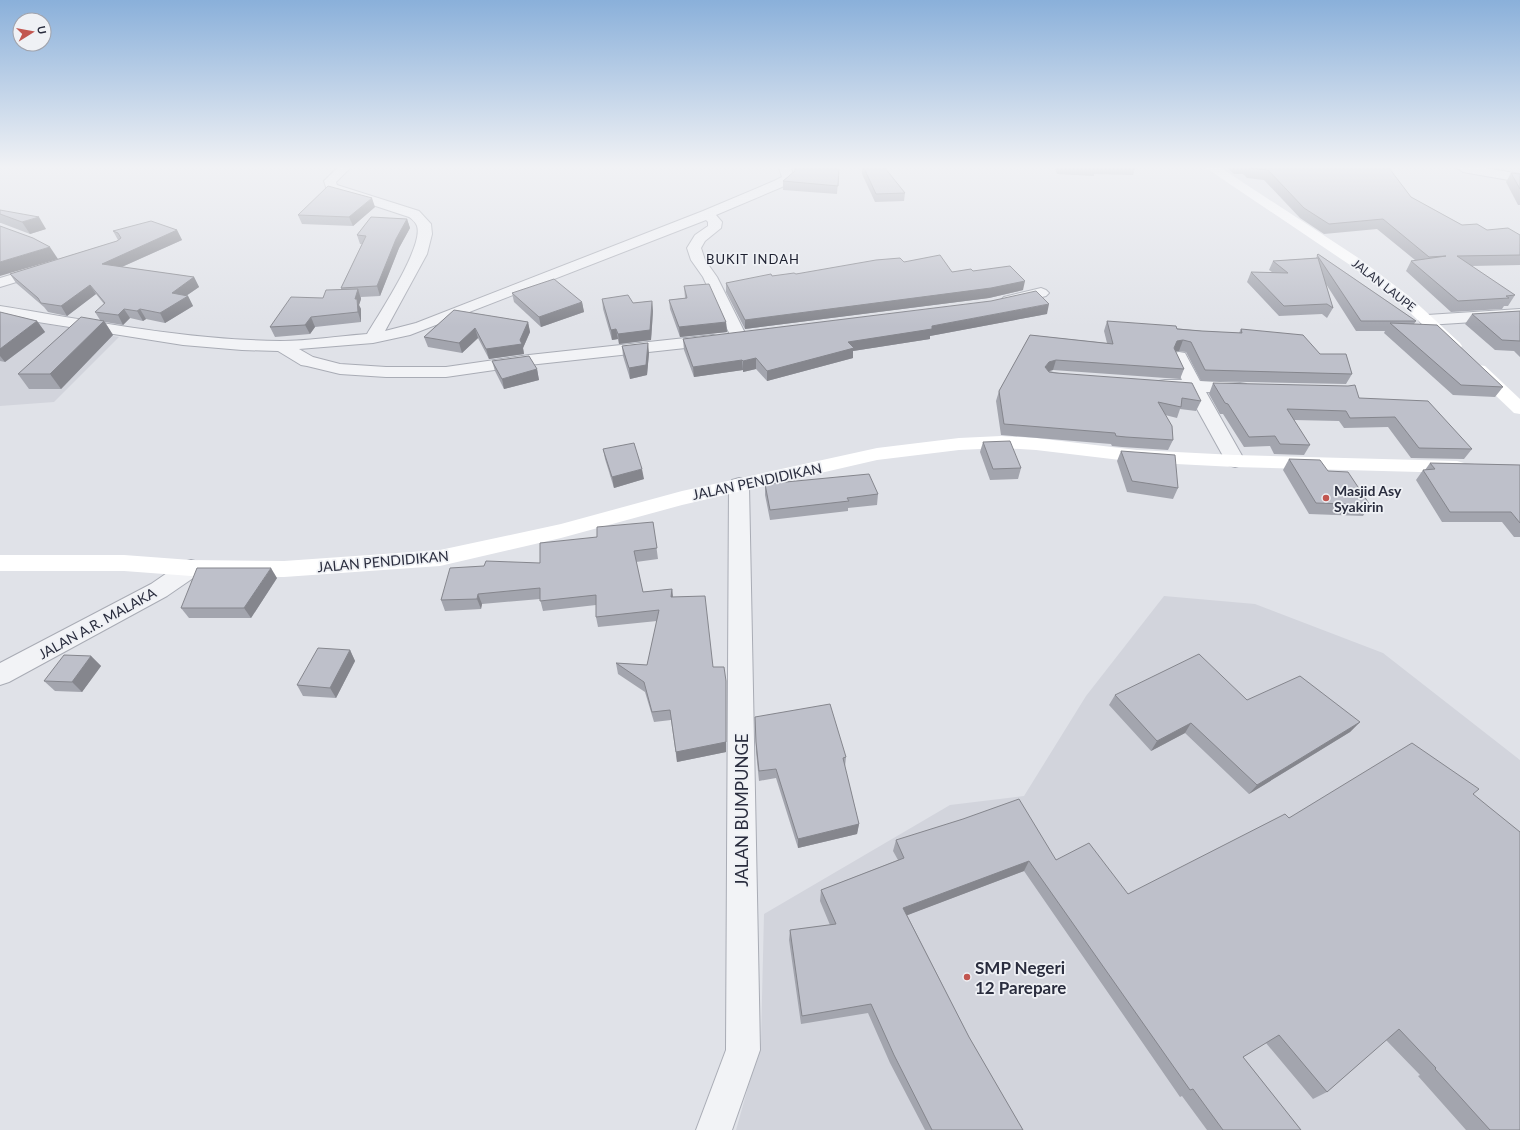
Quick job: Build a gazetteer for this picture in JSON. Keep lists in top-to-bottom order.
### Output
{
  "streets": {
    "street": [
      "JALAN LAUPE",
      "JALAN PENDIDIKAN",
      "JALAN A.R. MALAKA",
      "JALAN BUMPUNGE"
    ]
  },
  "crossings": [
    ["JALAN PENDIDIKAN", "JALAN A.R. MALAKA"],
    ["JALAN PENDIDIKAN", "JALAN BUMPUNGE"]
  ],
  "districts": ["BUKIT INDAH"],
  "places": ["Masjid Asy Syakirin", "SMP Negeri 12 Parepare"],
  "north": "right"
}
